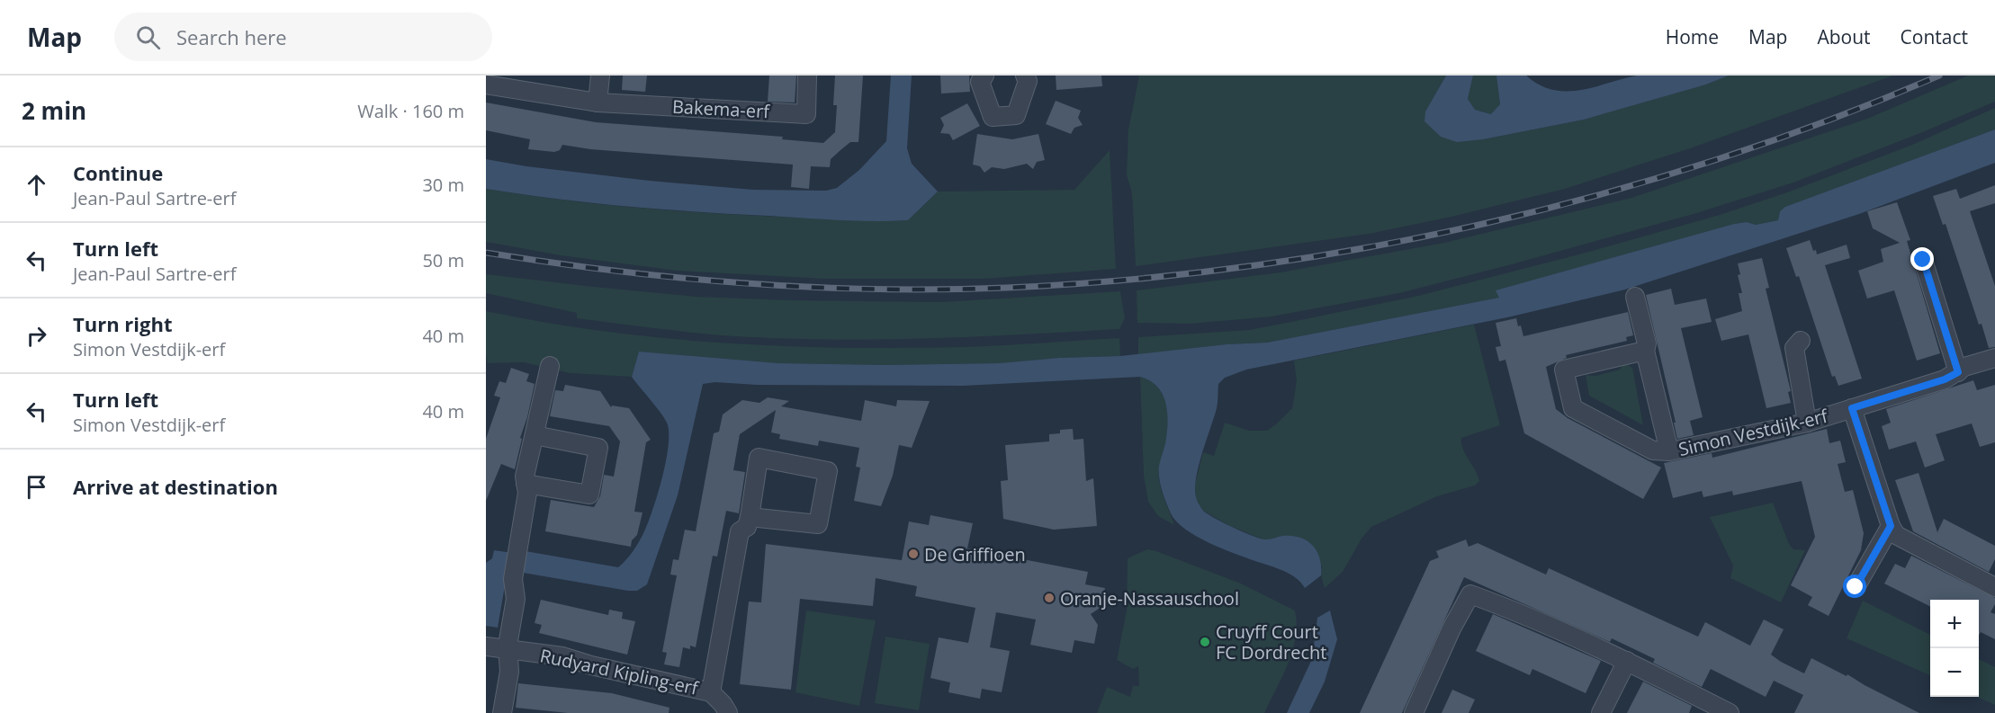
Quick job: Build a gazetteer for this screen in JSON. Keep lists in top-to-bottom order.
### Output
{
  "streets": {
    "street": ["Bakema-erf", "Simon Vestdijk-erf", "Rudyard Kipling-erf"]
  },
  "places": ["De Griffioen", "Oranje-Nassauschool", "Cruyff Court FC Dordrecht"],
  "page": {
    "header": "Map",
    "search": "Search here",
    "nav": [
      "Home",
      "Map",
      "About",
      "Contact"
    ],
    "heading": ["2 min", "Walk · 160 m"],
    "list": [
      ["Continue", "Jean-Paul Sartre-erf", "30 m"],
      ["Turn left", "Jean-Paul Sartre-erf", "50 m"],
      ["Turn right", "Simon Vestdijk-erf", "40 m"],
      ["Turn left", "Simon Vestdijk-erf", "40 m"],
      "Arrive at destination"
    ],
    "map_buttons": ["+", "−"]
  }
}
